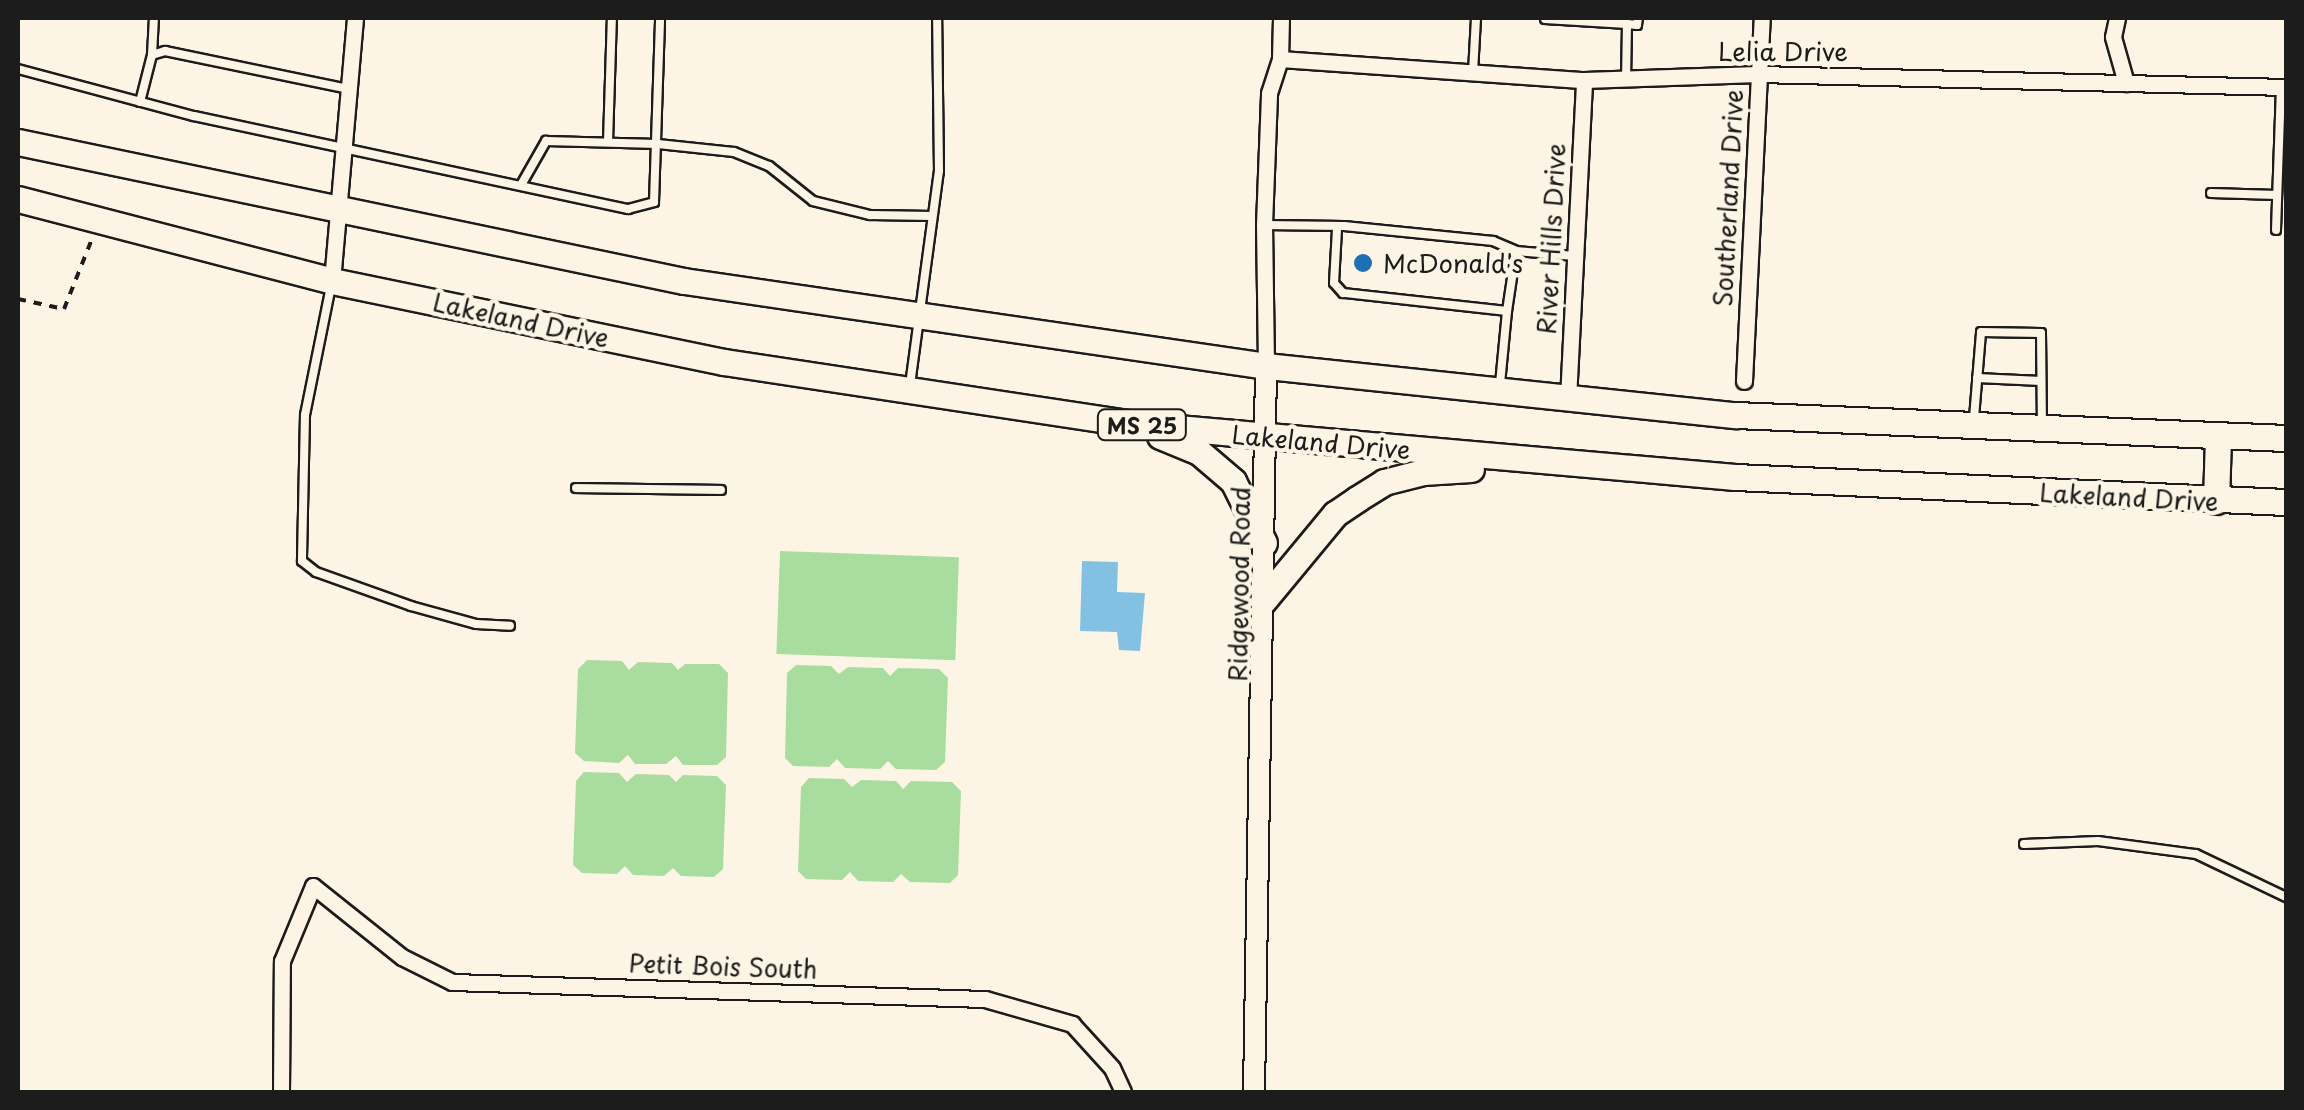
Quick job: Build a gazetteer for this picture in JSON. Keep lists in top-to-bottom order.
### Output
{
  "streets": {
    "highway": ["Lakeland Drive", "MS 25"],
    "street": [
      "Lelia Drive",
      "Southerland Drive",
      "River Hills Drive",
      "Ridgewood Road",
      "Petit Bois South"
    ]
  },
  "crossings": [
    ["Lelia Drive", "Southerland Drive"],
    ["Lelia Drive", "River Hills Drive"],
    ["Lelia Drive", "Ridgewood Road"],
    ["Lakeland Drive", "Ridgewood Road"]
  ],
  "places": ["McDonald's"]
}
